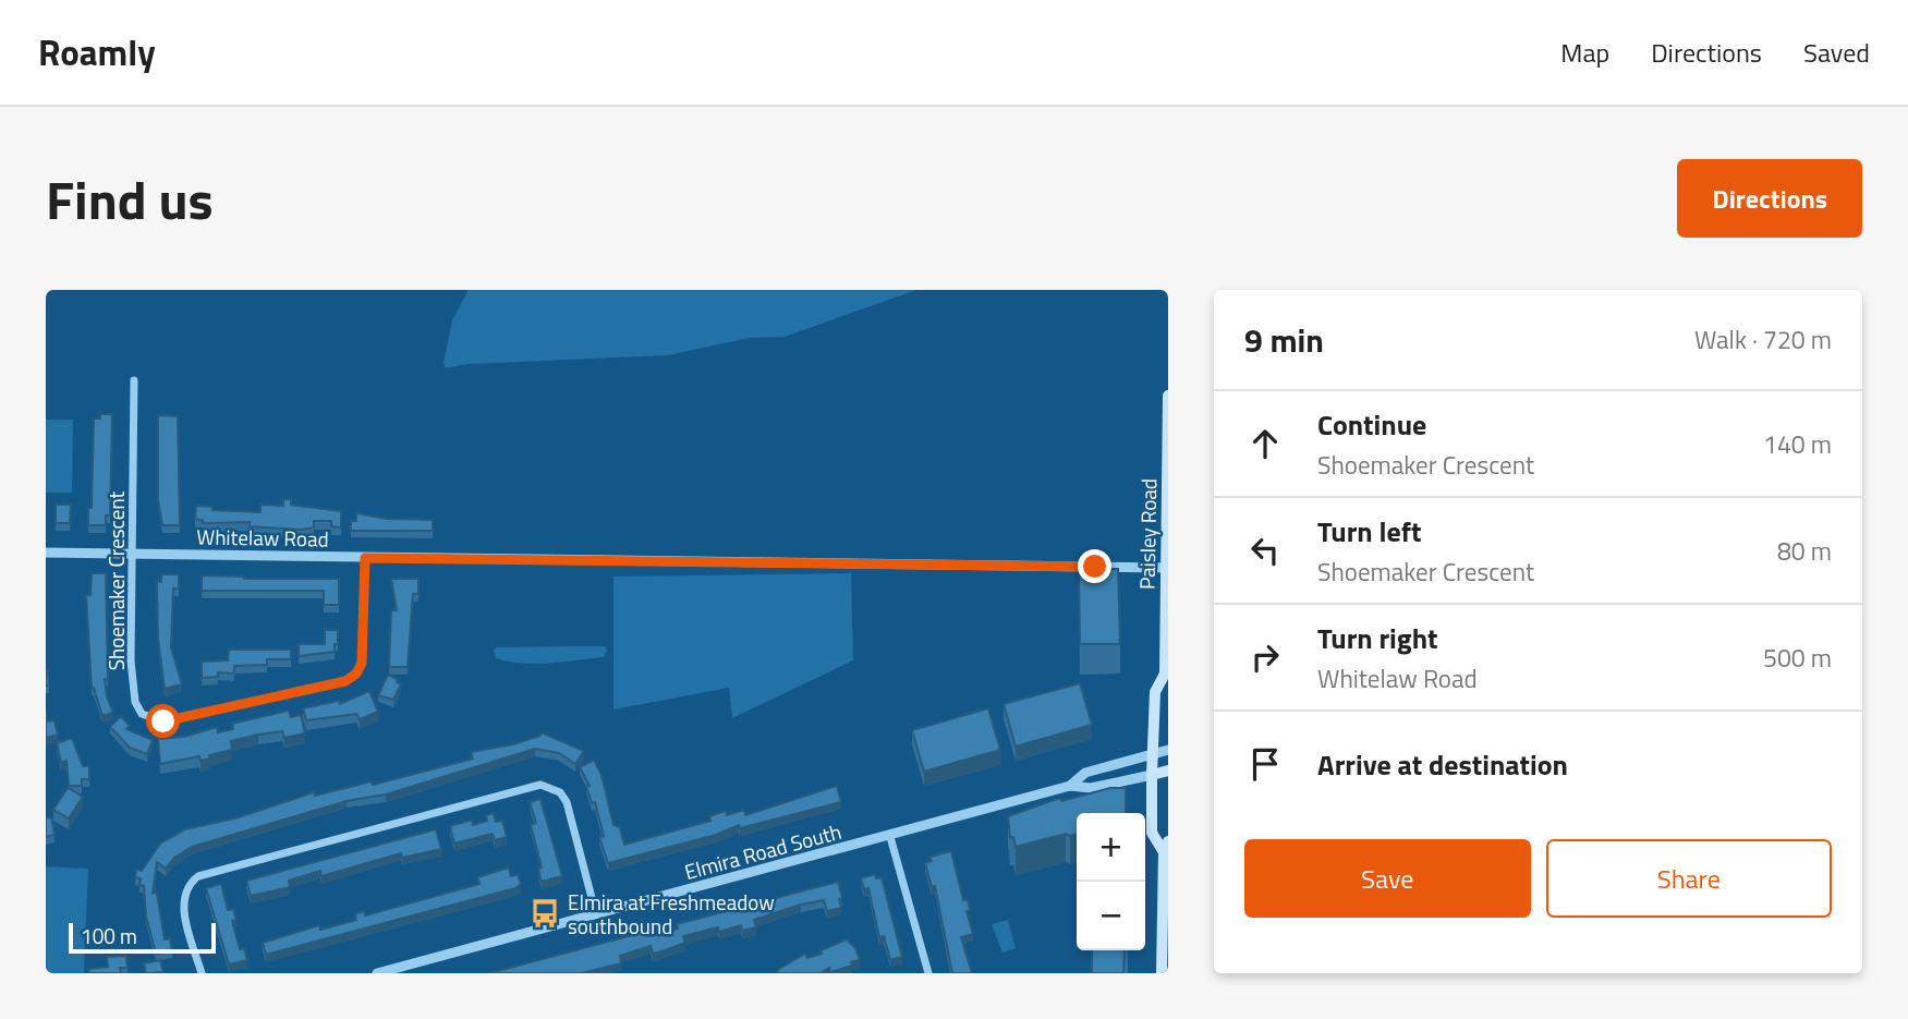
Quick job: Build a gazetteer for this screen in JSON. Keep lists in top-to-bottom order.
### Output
{
  "streets": {
    "main road": ["Paisley Road", "Elmira Road South"],
    "street": ["Whitelaw Road", "Shoemaker Crescent"]
  },
  "crossings": [
    ["Paisley Road", "Whitelaw Road"],
    ["Paisley Road", "Elmira Road South"],
    ["Whitelaw Road", "Shoemaker Crescent"]
  ],
  "places": {
    "bus stop": ["Elmira at Freshmeadow southbound"]
  },
  "scale_bar": "100 m",
  "page": {
    "header": "Roamly",
    "nav": ["Map", "Directions", "Saved"],
    "title": "Find us",
    "buttons": [
      "Directions",
      ["Save", "Share"]
    ],
    "heading": ["9 min", "Walk · 720 m"],
    "list": [
      ["Continue", "Shoemaker Crescent", "140 m"],
      ["Turn left", "Shoemaker Crescent", "80 m"],
      ["Turn right", "Whitelaw Road", "500 m"],
      "Arrive at destination"
    ],
    "map_buttons": ["+", "−"],
    "scale": "100 m"
  }
}
